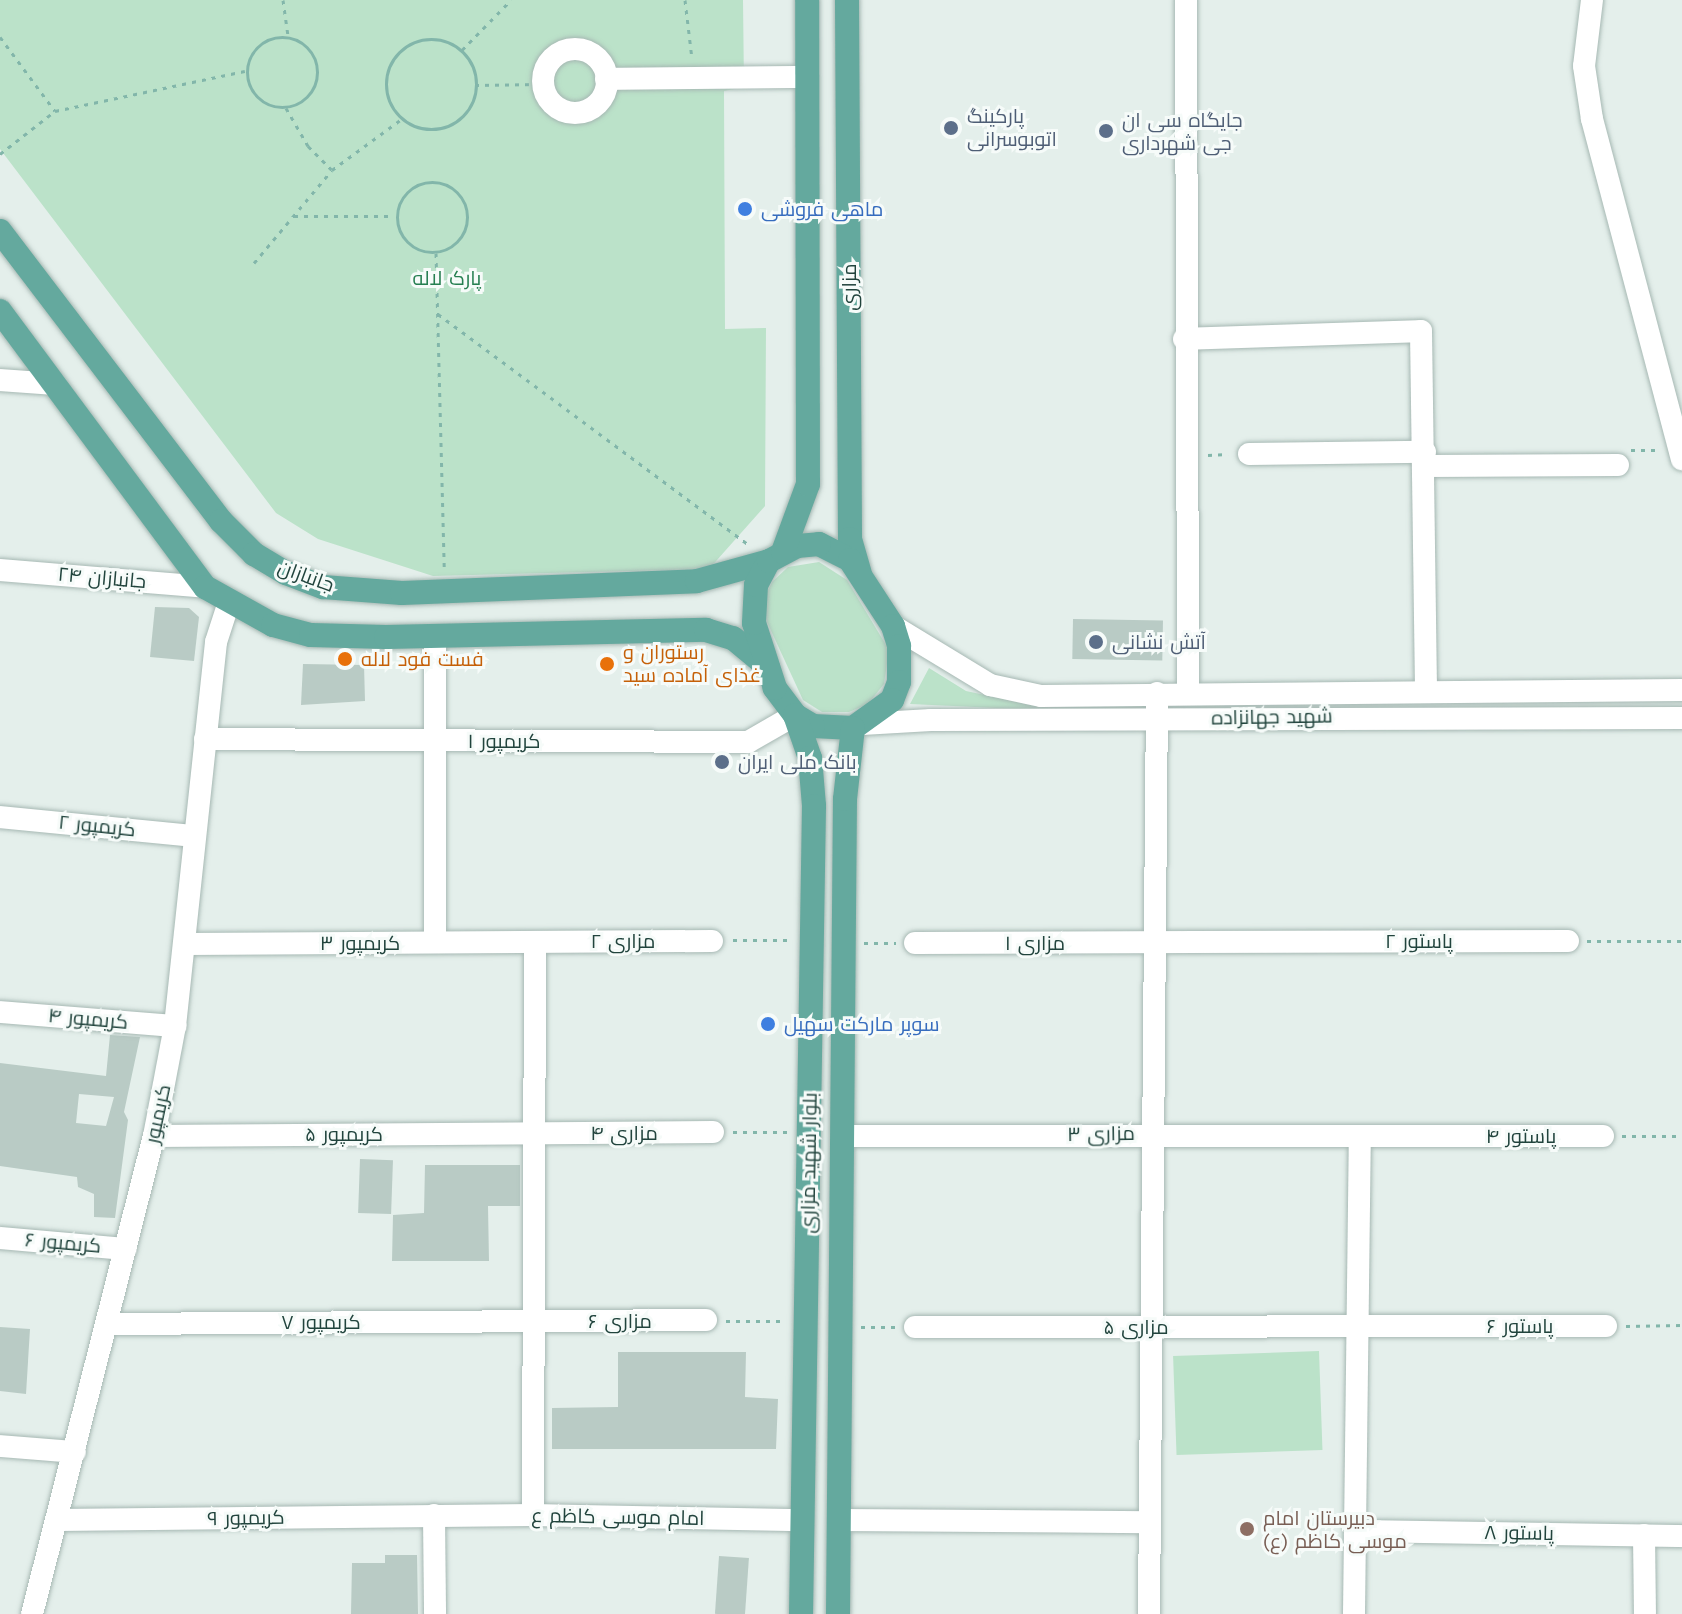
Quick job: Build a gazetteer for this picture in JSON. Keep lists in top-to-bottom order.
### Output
{
  "streets": {
    "main road": ["مزاری", "جانبازان", "بلوار شهید مزاری"],
    "street": [
      "جانبازان ۲۴",
      "شهید جهانزاده",
      "کریمپور ۱",
      "کریمپور ۲",
      "مزاری ۲",
      "پاستور ۲",
      "کریمپور ۳",
      "مزاری ۱",
      "کریمپور ۴",
      "کریمپور",
      "مزاری ۴",
      "کریمپور ۵",
      "مزاری ۳",
      "پاستور ۴",
      "کریمپور ۶",
      "مزاری ۶",
      "کریمپور ۷",
      "پاستور ۶",
      "مزاری ۵",
      "امام موسی کاظم ع",
      "کریمپور ۹",
      "پاستور ۸"
    ]
  },
  "crossings": [
    ["مزاری", "جانبازان"],
    ["مزاری", "شهید جهانزاده"],
    ["مزاری", "کریمپور ۱"],
    ["مزاری", "بلوار شهید مزاری"],
    ["جانبازان", "شهید جهانزاده"],
    ["جانبازان", "کریمپور ۱"],
    ["جانبازان", "بلوار شهید مزاری"],
    ["شهید جهانزاده", "کریمپور ۱"],
    ["شهید جهانزاده", "بلوار شهید مزاری"],
    ["کریمپور ۱", "کریمپور"],
    ["کریمپور ۱", "بلوار شهید مزاری"],
    ["کریمپور ۲", "کریمپور"],
    ["مزاری ۲", "کریمپور ۳"],
    ["پاستور ۲", "مزاری ۱"],
    ["کریمپور ۳", "کریمپور"],
    ["کریمپور ۴", "کریمپور"],
    ["کریمپور", "کریمپور ۵"],
    ["کریمپور", "کریمپور ۶"],
    ["کریمپور", "کریمپور ۷"],
    ["کریمپور", "کریمپور ۹"],
    ["مزاری ۴", "کریمپور ۵"],
    ["مزاری ۳", "پاستور ۴"],
    ["مزاری ۳", "بلوار شهید مزاری"],
    ["بلوار شهید مزاری", "امام موسی کاظم ع"],
    ["مزاری ۶", "کریمپور ۷"],
    ["پاستور ۶", "مزاری ۵"],
    ["امام موسی کاظم ع", "کریمپور ۹"]
  ],
  "parks": ["پارک لاله"],
  "places": [
    "پارکینگ اتوبوسرانی",
    "جایگاه سی ان جی شهرداری",
    "ماهی فروشی",
    "آتش نشانی",
    "فست فود لاله",
    "رستوران و غذای آماده سید",
    "بانک ملی ایران",
    "سوپر مارکت سهیل",
    "دبیرستان امام موسی کاظم (ع)"
  ]
}
